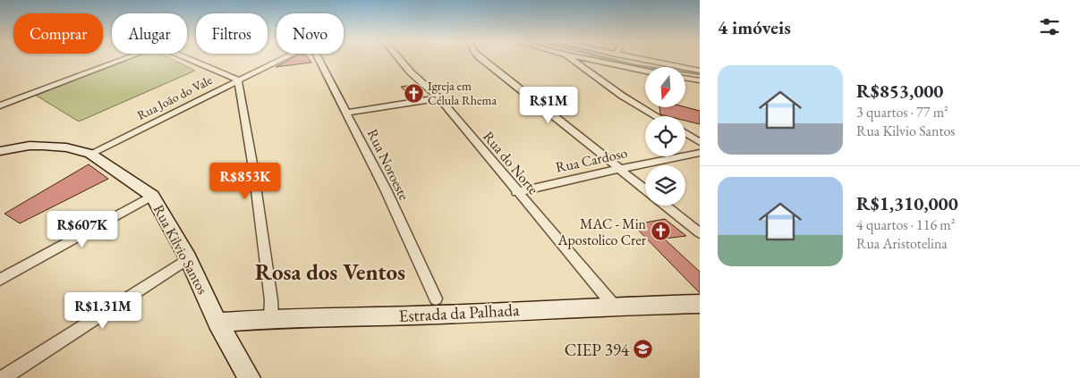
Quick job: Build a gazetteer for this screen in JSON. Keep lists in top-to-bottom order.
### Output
{
  "streets": {
    "main road": ["Rua Kilvio Santos", "Estrada da Palhada"],
    "street": [
      "Rua João do Vale",
      "Rua Cardoso",
      "Rua do Norte",
      "Rua Noroeste"
    ]
  },
  "crossings": [
    ["Rua João do Vale", "Rua Kilvio Santos"],
    ["Rua Cardoso", "Rua do Norte"],
    ["Rua do Norte", "Estrada da Palhada"],
    ["Rua Kilvio Santos", "Estrada da Palhada"]
  ],
  "districts": ["Rosa dos Ventos"],
  "places": {
    "church": ["Igreja em Célula Rhema", "MAC - Min Apostolico Crer"],
    "school or university": ["CIEP 394"]
  },
  "north": "bottom",
  "page": {
    "heading": "4 imóveis",
    "chip": [
      "Comprar",
      "Alugar",
      "Filtros",
      "Novo"
    ],
    "list": [
      {
        "name": "R$853,000",
        "note": "3 quartos · 77 m² · Rua Kilvio Santos"
      },
      {
        "name": "R$1,310,000",
        "note": "4 quartos · 116 m² · Rua Aristotelina"
      }
    ],
    "price": [
      "R$1M",
      "R$853K",
      "R$607K",
      "R$1.31M"
    ]
  }
}
